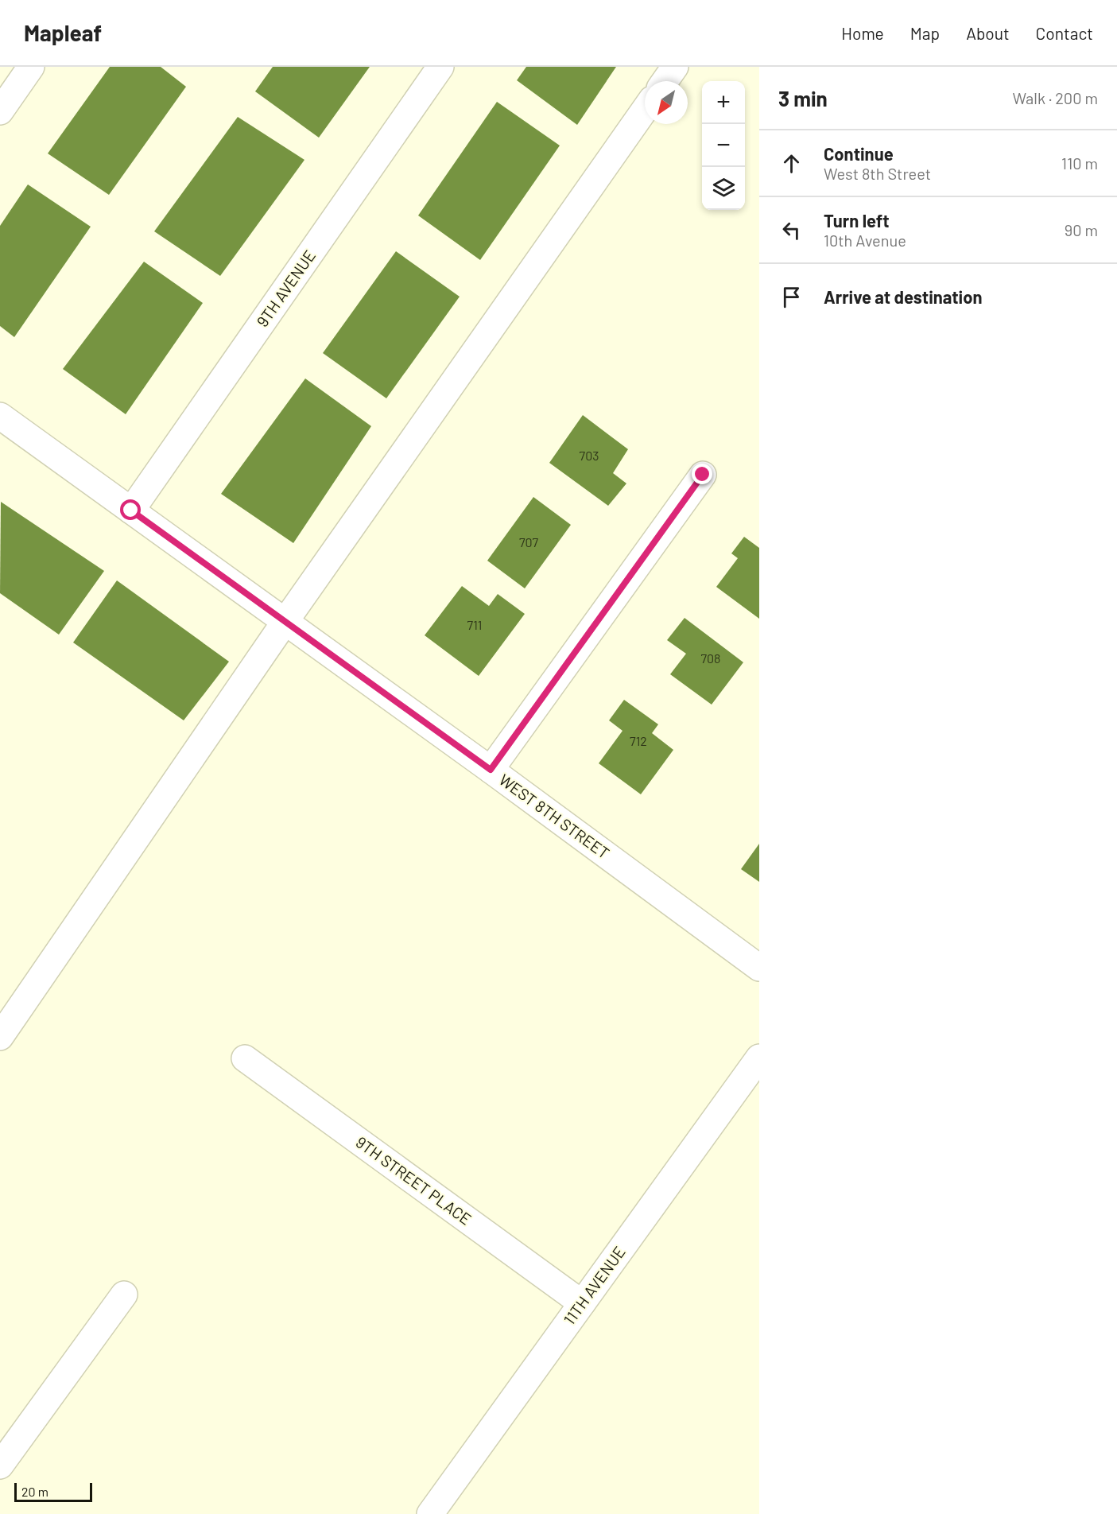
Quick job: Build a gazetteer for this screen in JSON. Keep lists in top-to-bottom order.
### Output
{
  "streets": {
    "street": [
      "9TH AVENUE",
      "WEST 8TH STREET",
      "9TH STREET PLACE",
      "11TH AVENUE"
    ]
  },
  "crossings": [
    ["9TH AVENUE", "WEST 8TH STREET"],
    ["9TH STREET PLACE", "11TH AVENUE"]
  ],
  "house_numbers": [
    "703",
    "707",
    "711",
    "708",
    "712"
  ],
  "scale_bar": "20 m",
  "north": "bottom left",
  "page": {
    "header": "Mapleaf",
    "nav": [
      "Home",
      "Map",
      "About",
      "Contact"
    ],
    "heading": ["3 min", "Walk · 200 m"],
    "map_buttons": ["+", "−"],
    "list": [
      ["Continue", "West 8th Street", "110 m"],
      ["Turn left", "10th Avenue", "90 m"],
      "Arrive at destination"
    ],
    "scale": "20 m"
  }
}
